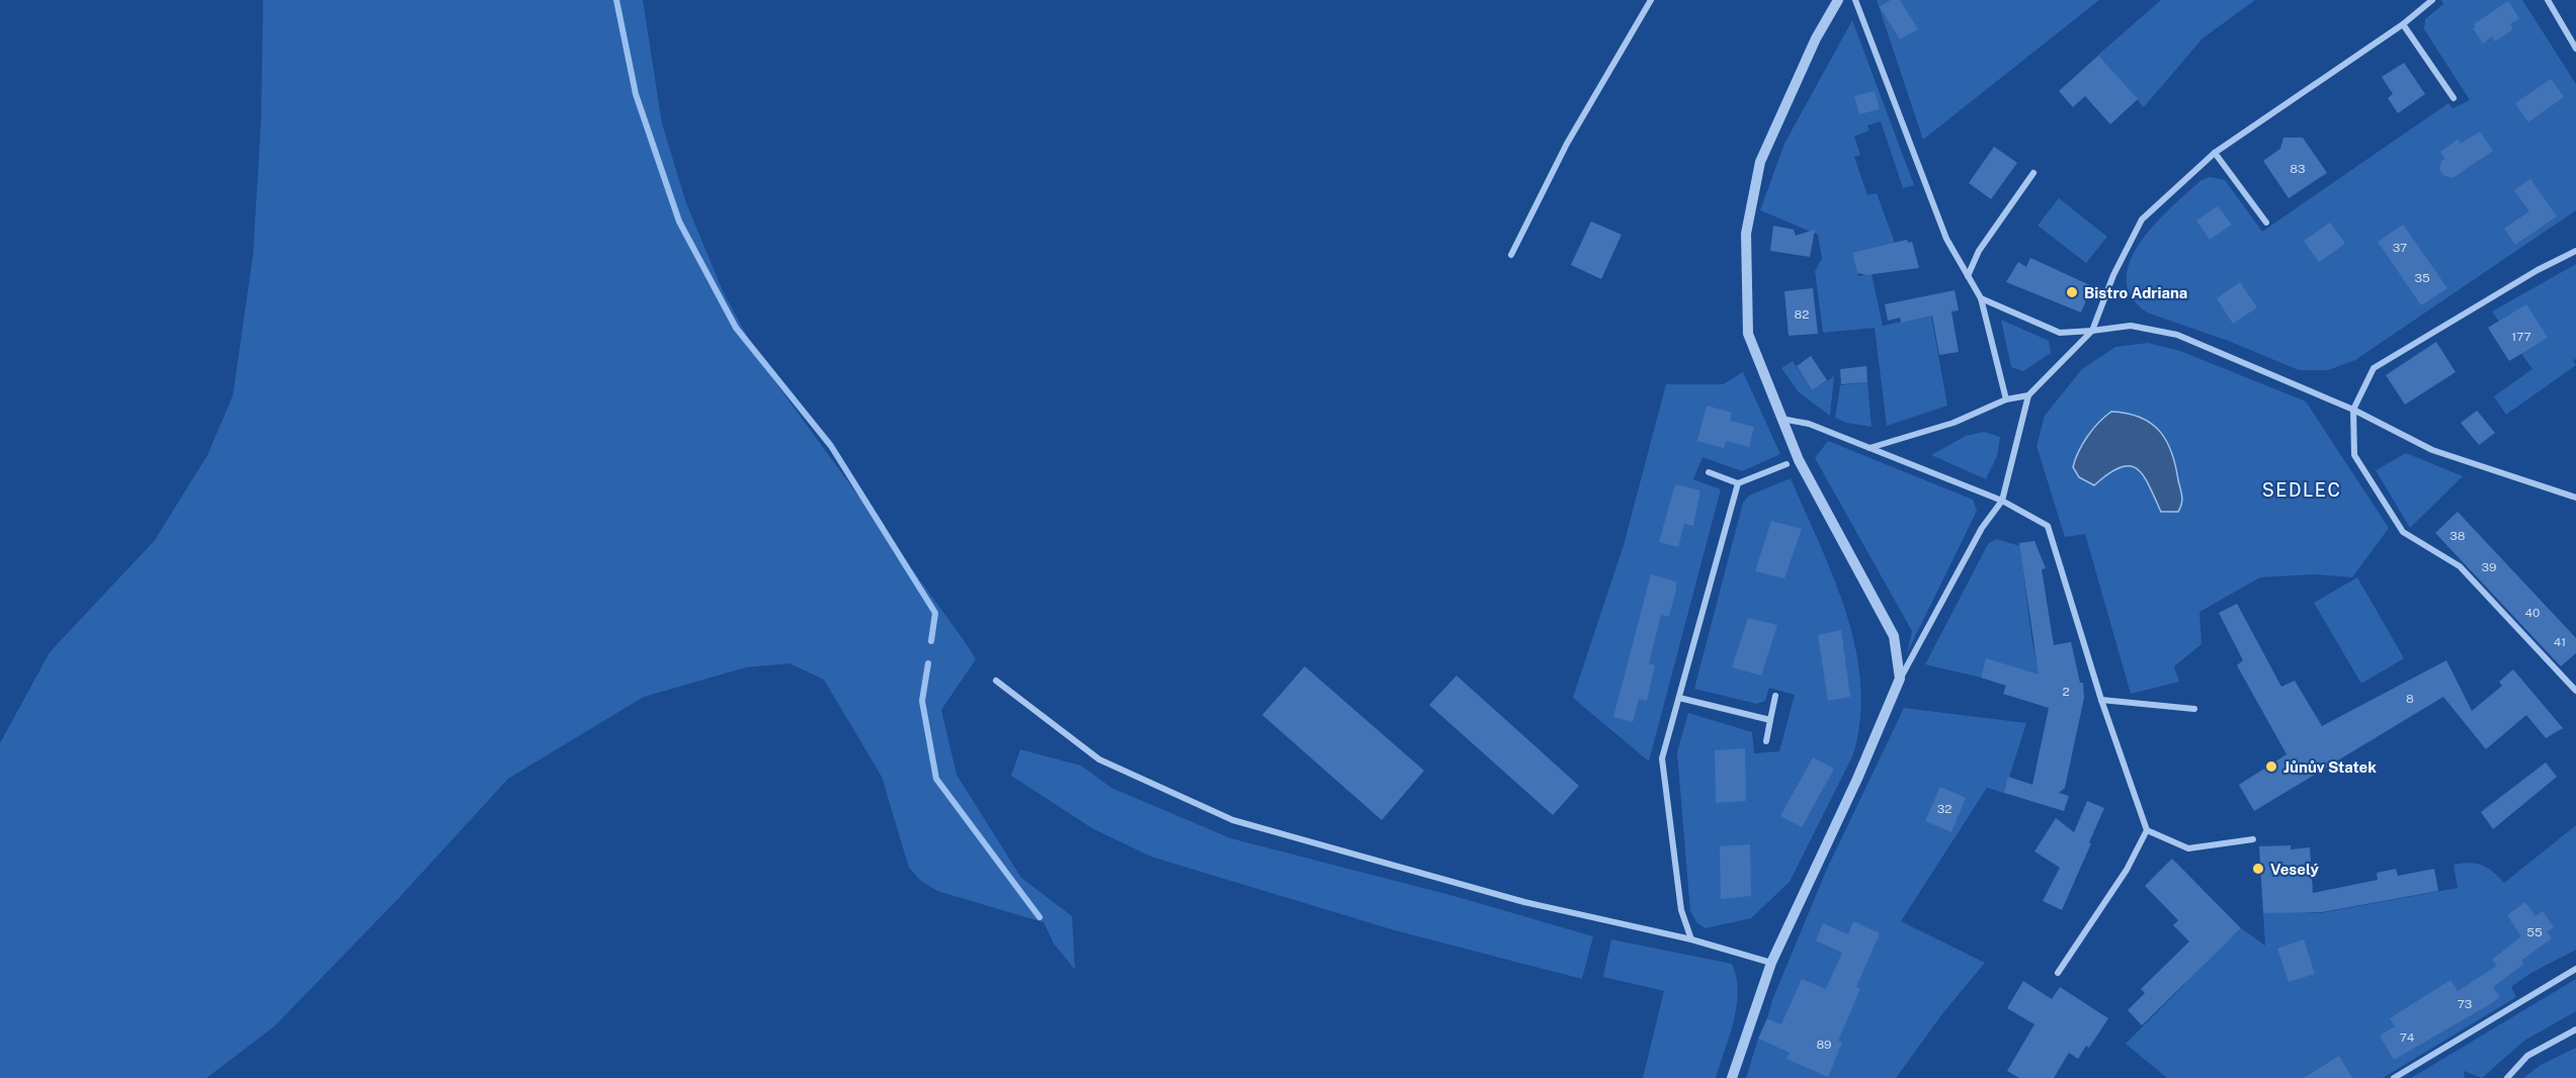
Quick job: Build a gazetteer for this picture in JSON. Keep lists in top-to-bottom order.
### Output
{
  "districts": ["SEDLEC"],
  "places": ["Bistro Adriana", "Jůnův Statek", "Veselý"],
  "house_numbers": [
    "83",
    "37",
    "35",
    "82",
    "177",
    "38",
    "39",
    "40",
    "41",
    "2",
    "8",
    "32",
    "55",
    "73",
    "74",
    "89"
  ]
}
